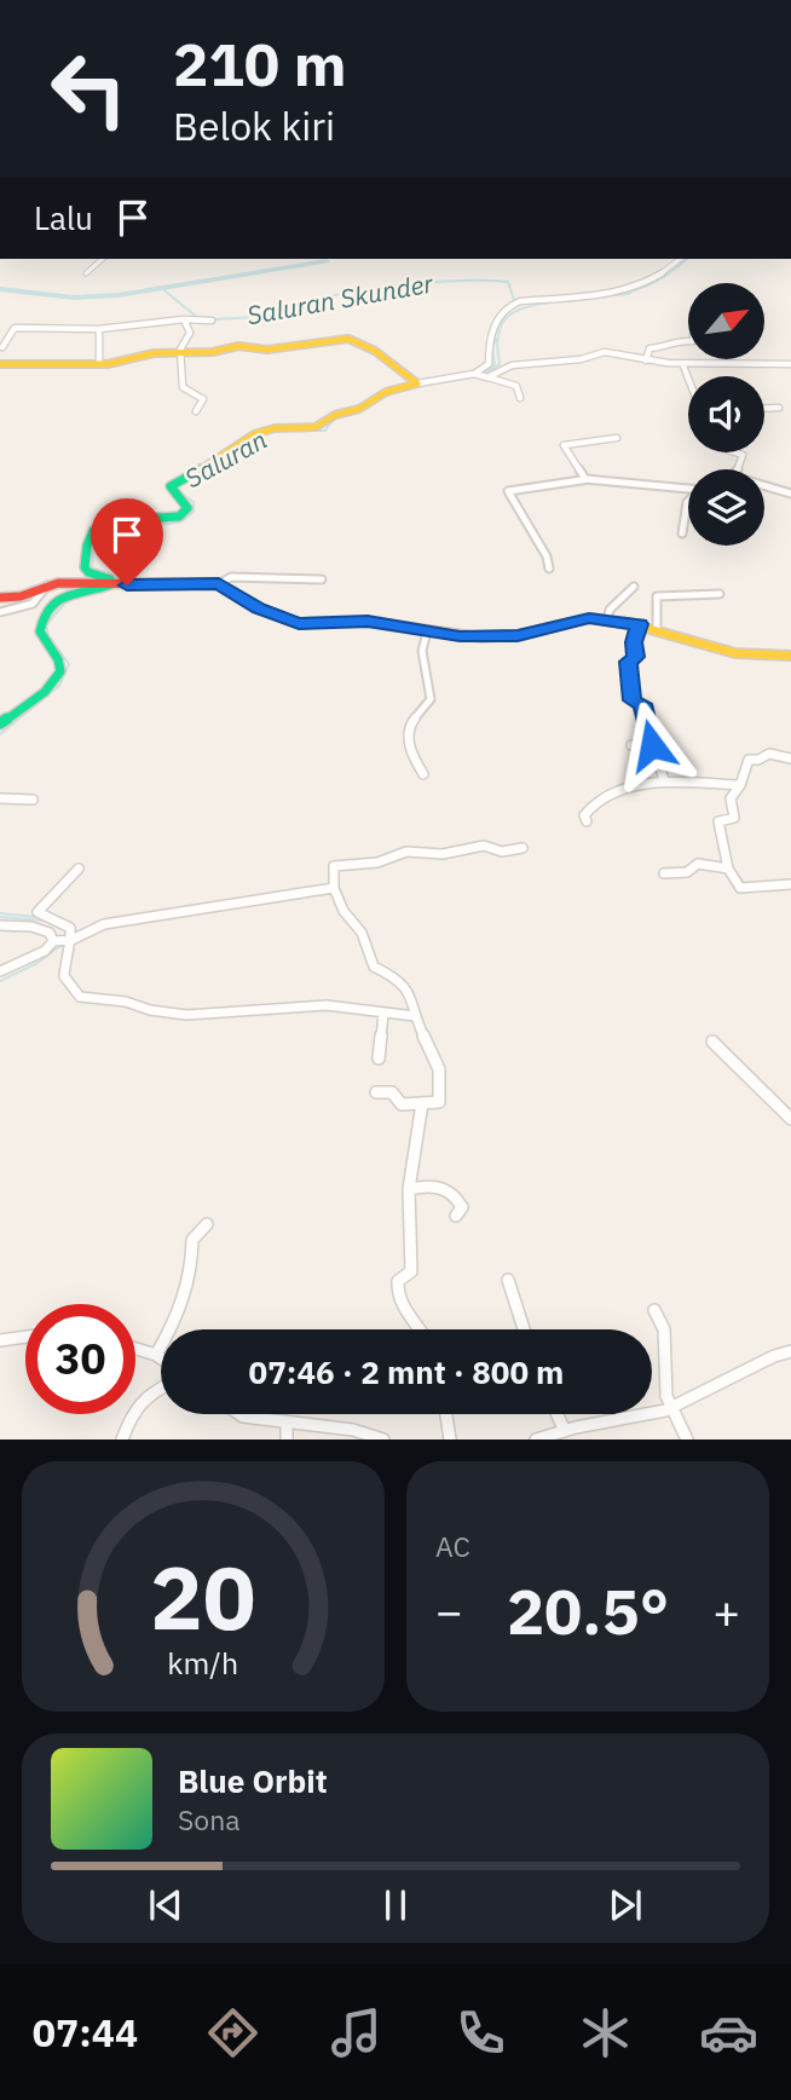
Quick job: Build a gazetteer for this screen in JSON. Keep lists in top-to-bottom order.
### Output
{
  "water": ["Saluran Skunder", "Saluran"],
  "north": "top right",
  "page": {
    "turn": ["210 m", "Belok kiri"],
    "then": "Lalu",
    "limit": "30",
    "trip": "07:46 · 2 mnt · 800 m",
    "tile": "AC",
    "heat": ["−", "20.5°", "+"],
    "song": ["Blue Orbit", "Sona"],
    "tabs": "07:44",
    "gauge": ["20", "km/h"]
  }
}
